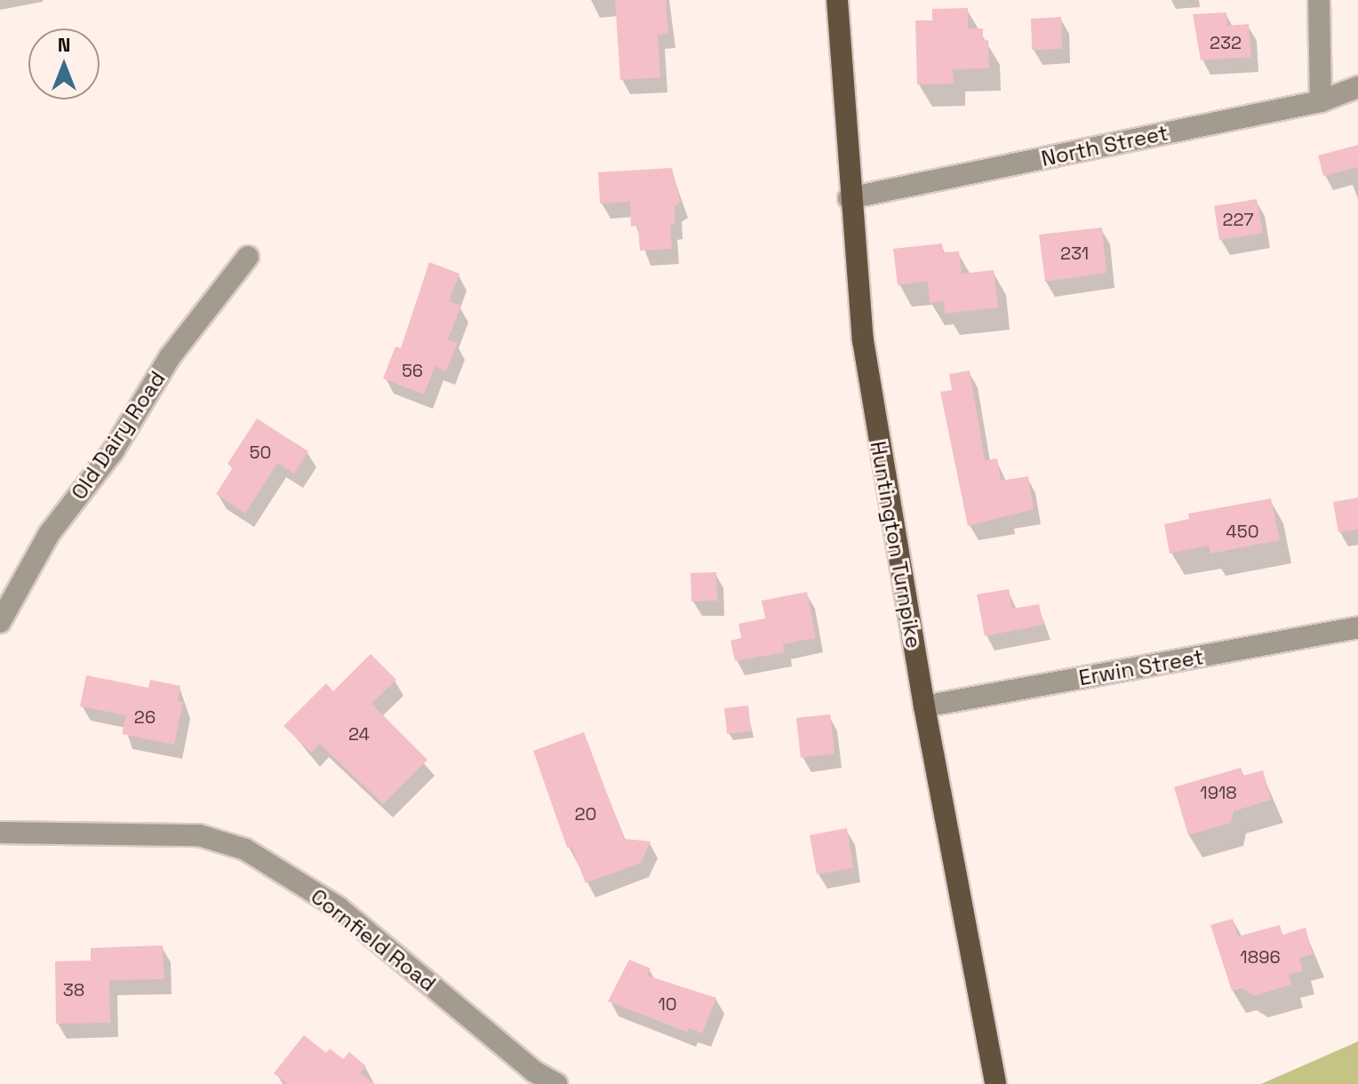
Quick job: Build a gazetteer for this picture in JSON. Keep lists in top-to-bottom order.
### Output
{
  "streets": {
    "main road": ["Huntington Turnpike"],
    "street": [
      "North Street",
      "Old Dairy Road",
      "Erwin Street",
      "Cornfield Road"
    ]
  },
  "crossings": [
    ["North Street", "Huntington Turnpike"],
    ["Huntington Turnpike", "Erwin Street"]
  ],
  "house_numbers": [
    "232",
    "227",
    "231",
    "56",
    "50",
    "450",
    "26",
    "24",
    "1918",
    "20",
    "1896",
    "38",
    "10"
  ],
  "north": "top"
}
